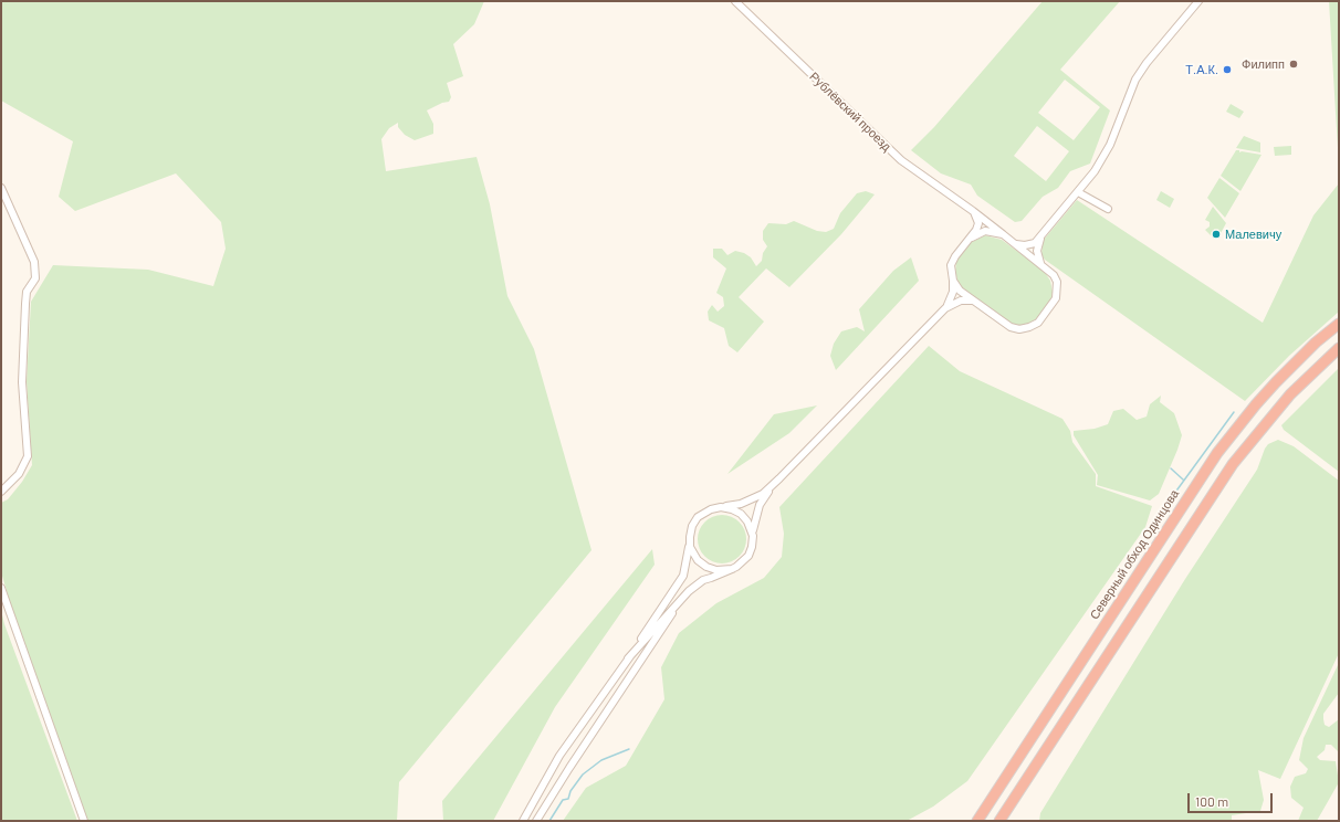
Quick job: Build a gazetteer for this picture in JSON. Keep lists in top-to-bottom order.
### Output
{
  "streets": {
    "highway": ["Северный обход Одинцова"],
    "street": ["Рублёвский проезд"]
  },
  "places": ["Филипп", "Т.А.К.", "Малевичу"],
  "scale_bar": "100 m"
}
